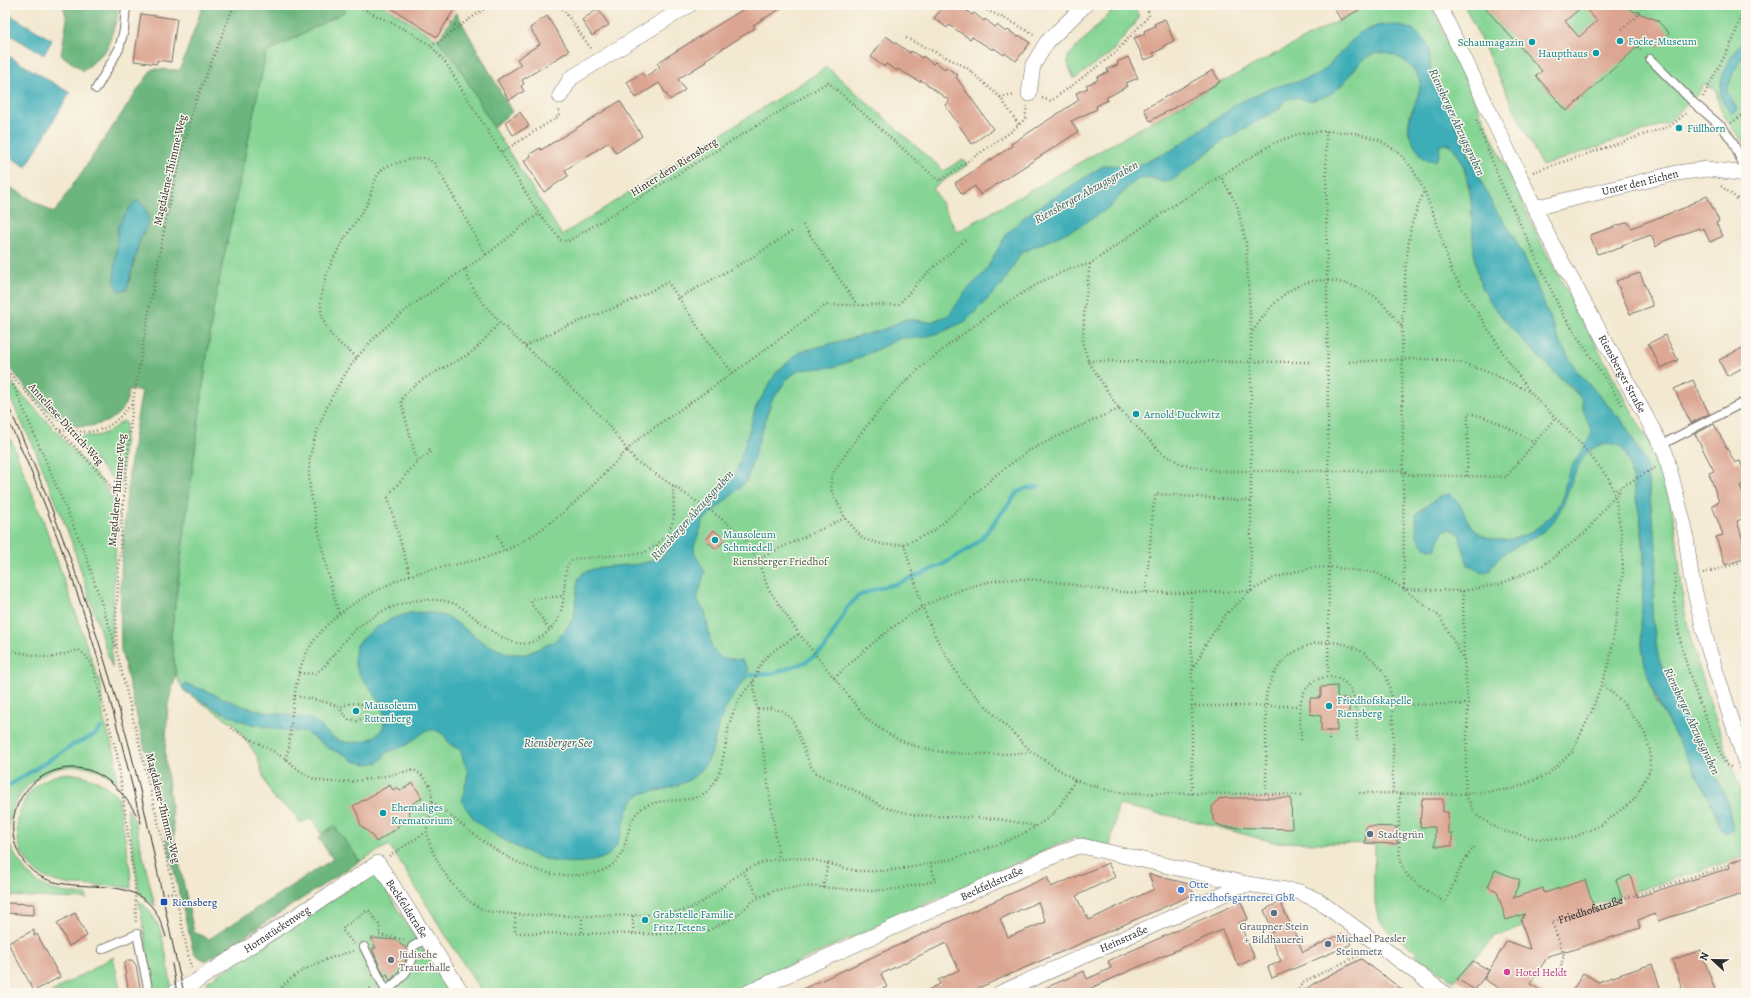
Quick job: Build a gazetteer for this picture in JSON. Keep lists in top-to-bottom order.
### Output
{
  "streets": {
    "street": [
      "Unter den Eichen",
      "Riensberger Straße",
      "Beckfeldstraße",
      "Hornstückenweg",
      "Heinstraße"
    ],
    "path": [
      "Hinter dem Riensberg",
      "Magdalene-Thimme-Weg",
      "Anneliese-Dittrich-Weg",
      "Friedhofstraße"
    ]
  },
  "crossings": [
    ["Magdalene-Thimme-Weg", "Anneliese-Dittrich-Weg"],
    ["Magdalene-Thimme-Weg", "Hornstückenweg"],
    ["Unter den Eichen", "Riensberger Straße"],
    ["Beckfeldstraße", "Hornstückenweg"],
    ["Beckfeldstraße", "Heinstraße"]
  ],
  "water": ["Riensberger Abzugsgraben", "Riensberger See"],
  "parks": ["Riensberger Friedhof"],
  "places": {
    "other": [
      "Focke-Museum",
      "Schaumagazin",
      "Haupthaus",
      "Füllhorn",
      "Arnold Duckwitz",
      "Mausoleum Schmiedell",
      "Friedhofskapelle Riensberg",
      "Mausoleum Rutenberg",
      "Ehemaliges Krematorium",
      "Stadtgrün",
      "Otte Friedhofsgärtnerei GbR",
      "Graupner Stein + Bildhauerei",
      "Grabstelle Familie Fritz Tetens",
      "Michael Paesler Steinmetz",
      "Jüdische Trauerhalle",
      "Hotel Heldt"
    ],
    "transit": ["Riensberg"]
  },
  "north": "left"
}
